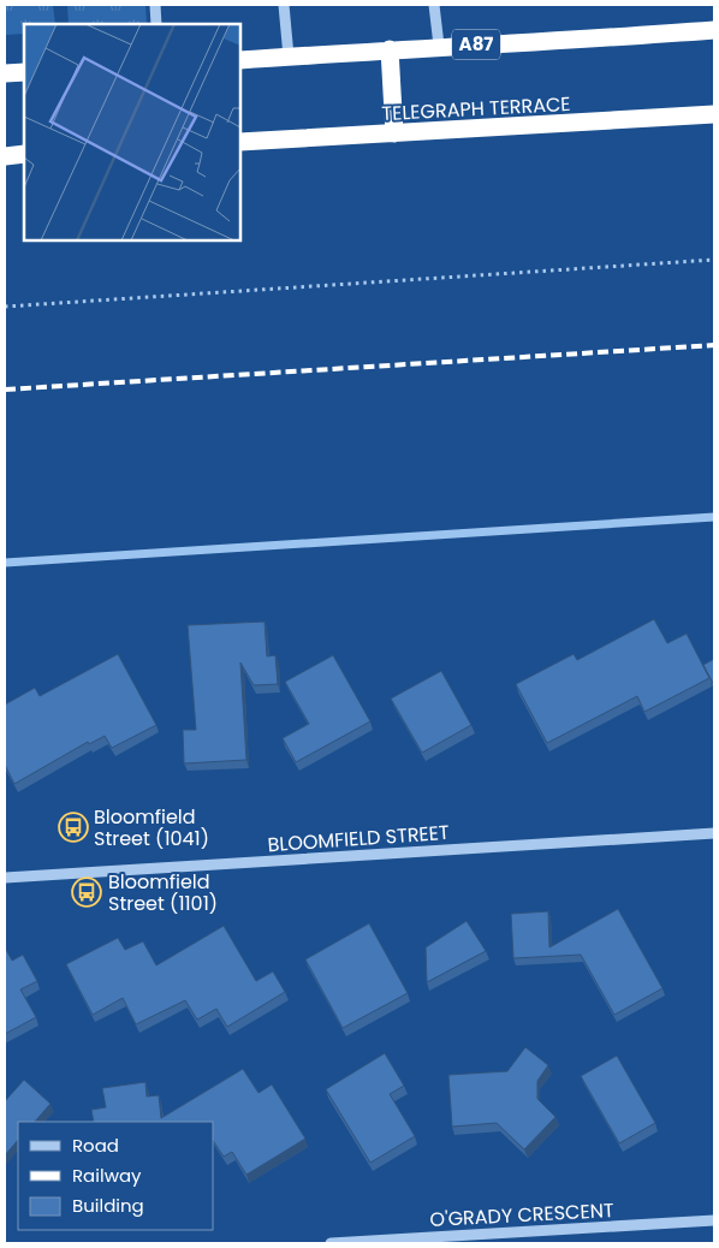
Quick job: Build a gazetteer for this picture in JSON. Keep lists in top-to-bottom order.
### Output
{
  "streets": {
    "highway": ["A87", "TELEGRAPH TERRACE"],
    "street": ["BLOOMFIELD STREET", "O'GRADY CRESCENT"]
  },
  "places": {
    "bus stop": ["Bloomfield Street (1041)", "Bloomfield Street (1101)"]
  },
  "legend": ["Road", "Railway", "Building"]
}
